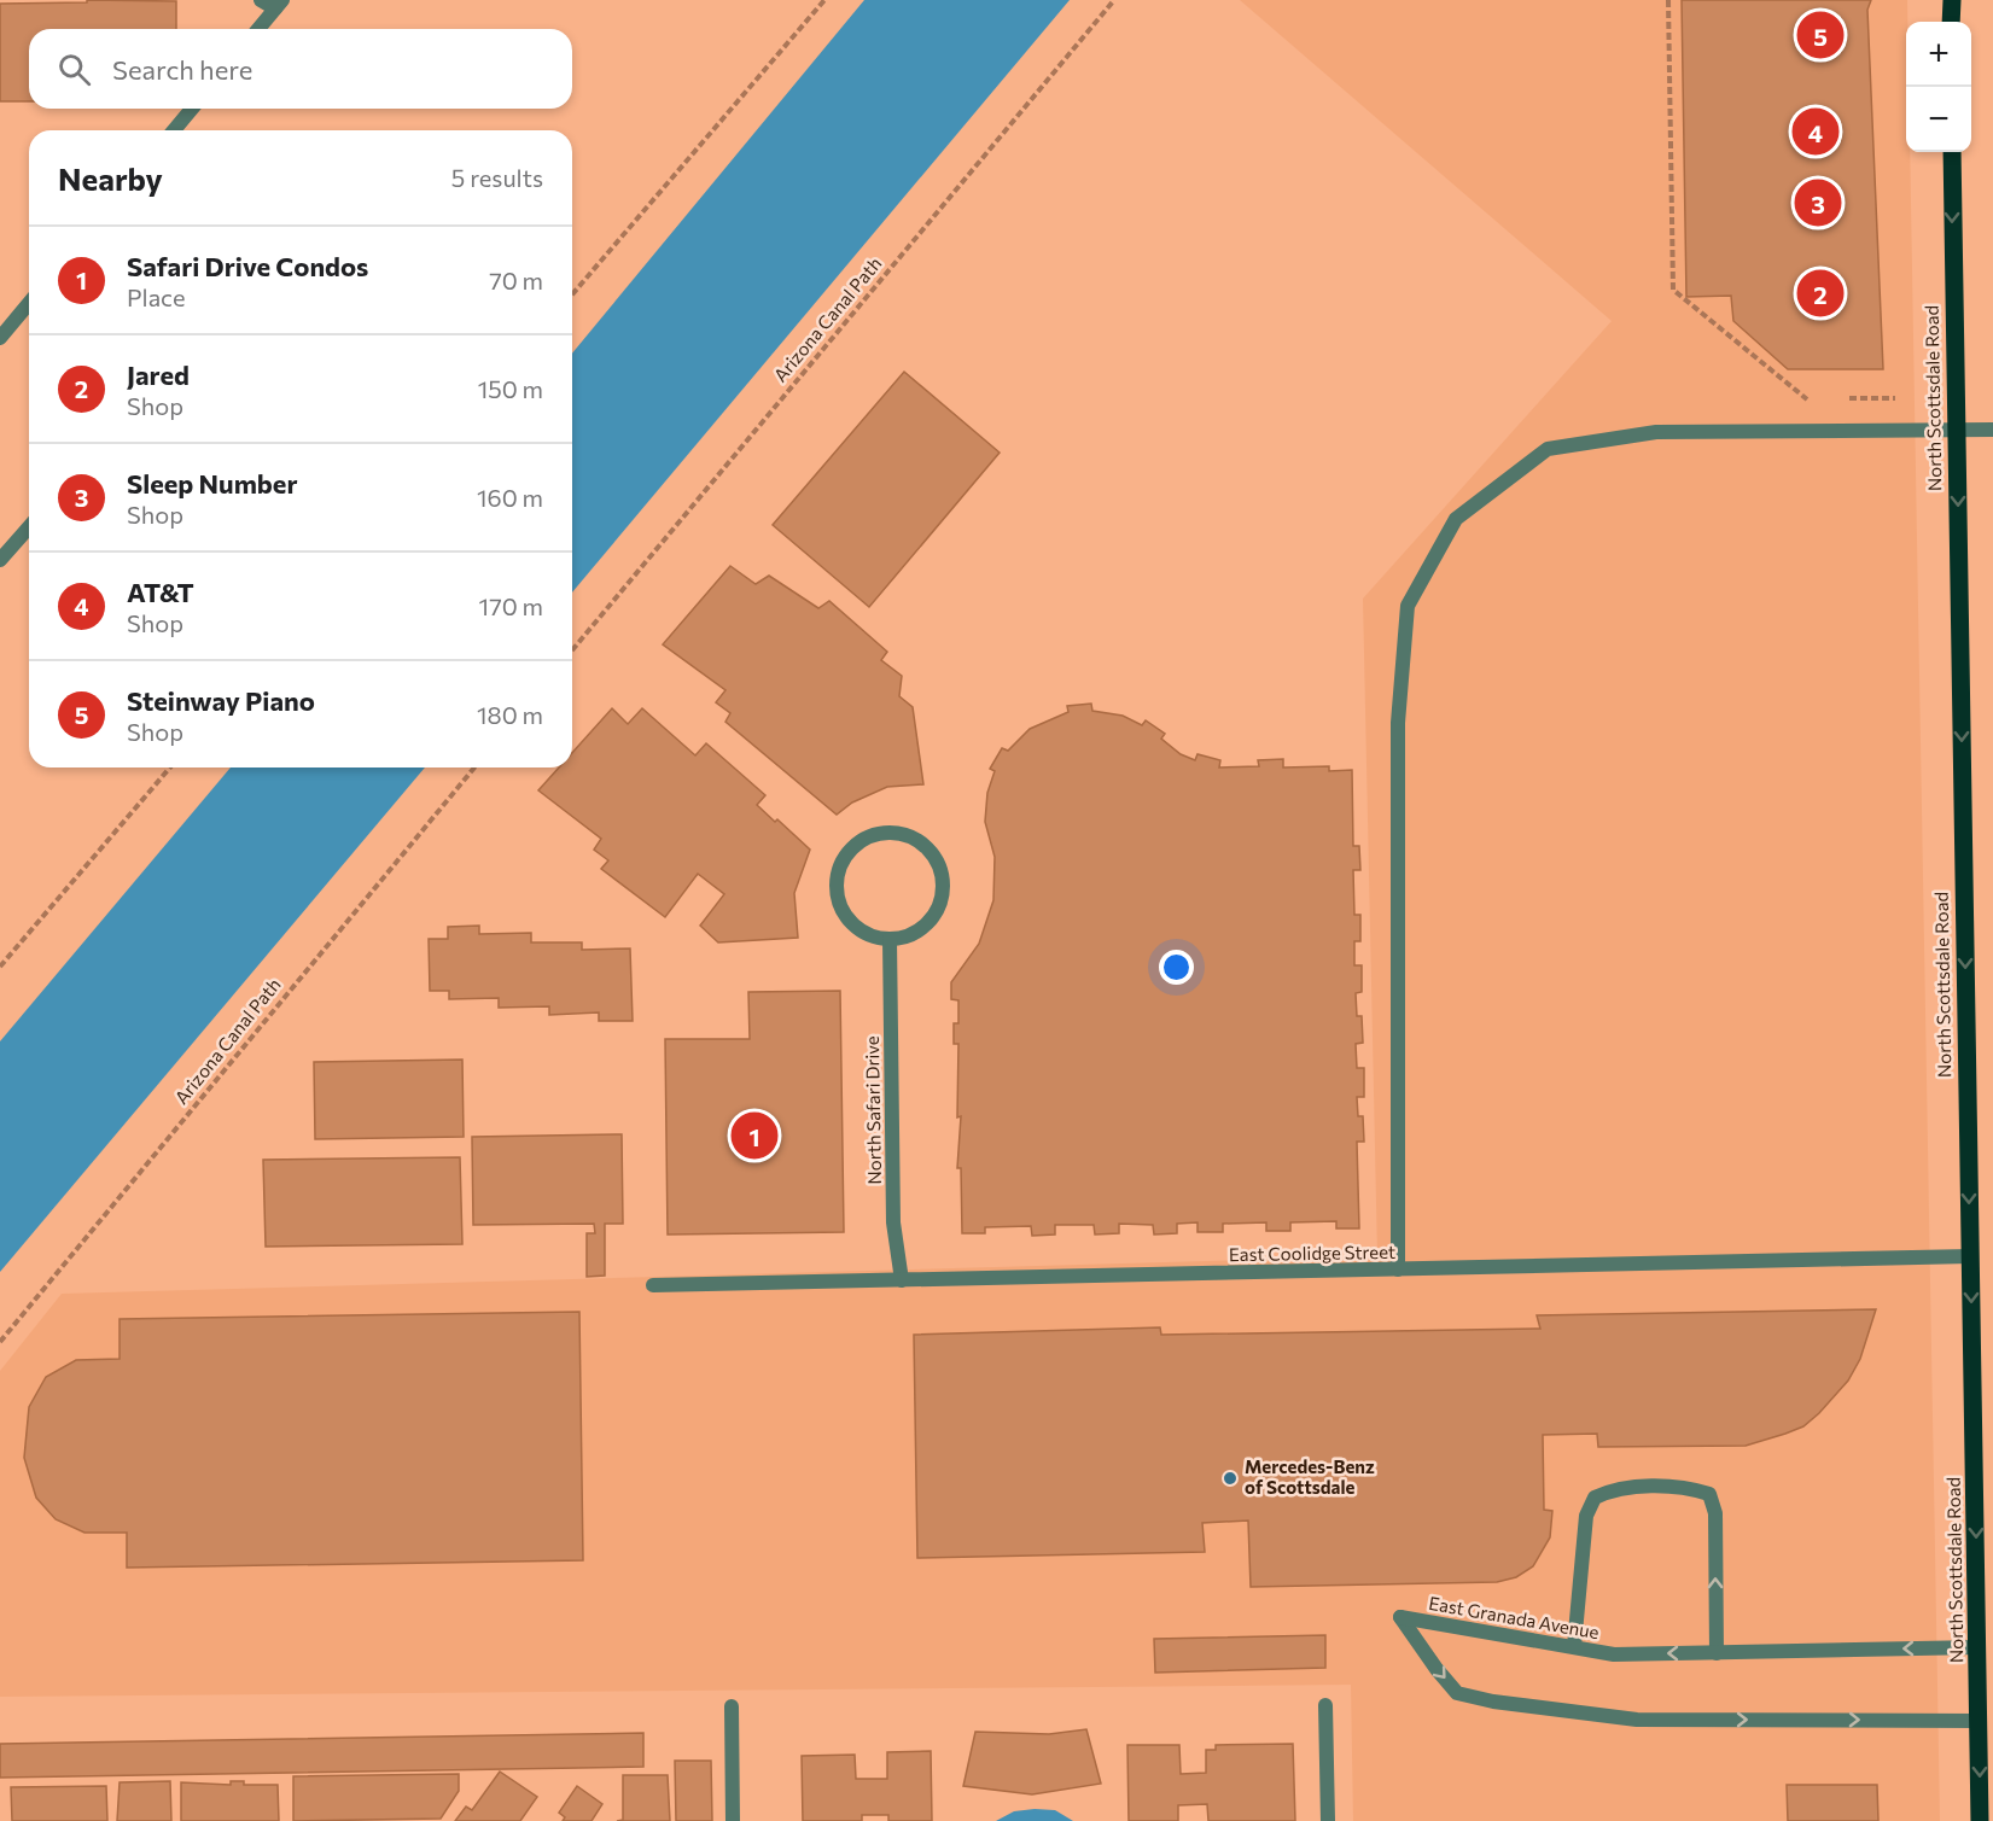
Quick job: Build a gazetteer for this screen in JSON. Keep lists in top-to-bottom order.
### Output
{
  "streets": {
    "main road": ["North Scottsdale Road"],
    "street": ["North Safari Drive", "East Coolidge Street", "East Granada Avenue"],
    "path": ["Arizona Canal Path"]
  },
  "crossings": [
    ["North Scottsdale Road", "East Coolidge Street"],
    ["North Scottsdale Road", "East Granada Avenue"],
    ["North Safari Drive", "East Coolidge Street"]
  ],
  "one_way": ["North Scottsdale Road"],
  "places": ["Mercedes-Benz of Scottsdale"],
  "page": {
    "pins": [
      "5",
      "4",
      "3",
      "2",
      "1"
    ],
    "map_buttons": ["+", "−"],
    "search": "Search here",
    "heading": ["Nearby", "5 results"],
    "list": [
      {
        "mark": "1",
        "name": "Safari Drive Condos",
        "note": "Place",
        "value": "70 m"
      },
      {
        "mark": "2",
        "name": "Jared",
        "note": "Shop",
        "value": "150 m"
      },
      {
        "mark": "3",
        "name": "Sleep Number",
        "note": "Shop",
        "value": "160 m"
      },
      {
        "mark": "4",
        "name": "AT&T",
        "note": "Shop",
        "value": "170 m"
      },
      {
        "mark": "5",
        "name": "Steinway Piano",
        "note": "Shop",
        "value": "180 m"
      }
    ]
  }
}
